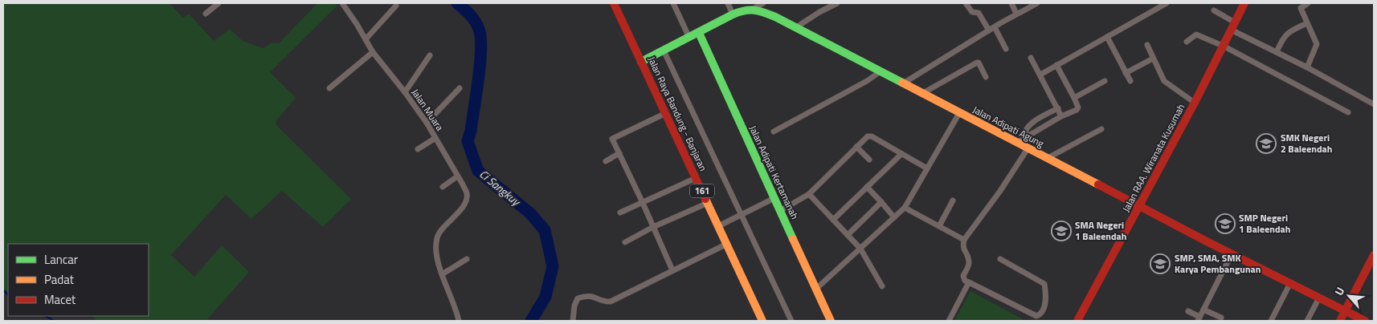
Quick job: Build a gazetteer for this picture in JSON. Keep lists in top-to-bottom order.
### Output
{
  "streets": {
    "main road": [
      "Jalan Raya Bandung - Banjaran",
      "Jalan Adipati Agung",
      "Jalan RAA. Wiranata Kusumah",
      "Jalan Adipati Kertamanah",
      "161"
    ],
    "street": ["Jalan Muara"]
  },
  "crossings": [
    ["Jalan Adipati Agung", "Jalan RAA. Wiranata Kusumah"]
  ],
  "water": ["Ci Sangkuy"],
  "places": {
    "school or university": [
      "SMK Negeri 2 Baleendah",
      "SMP Negeri 1 Baleendah",
      "SMA Negeri 1 Baleendah",
      "SMP, SMA, SMK Karya Pembangunan"
    ]
  },
  "legend": ["Lancar", "Padat", "Macet"],
  "north": "top left"
}
